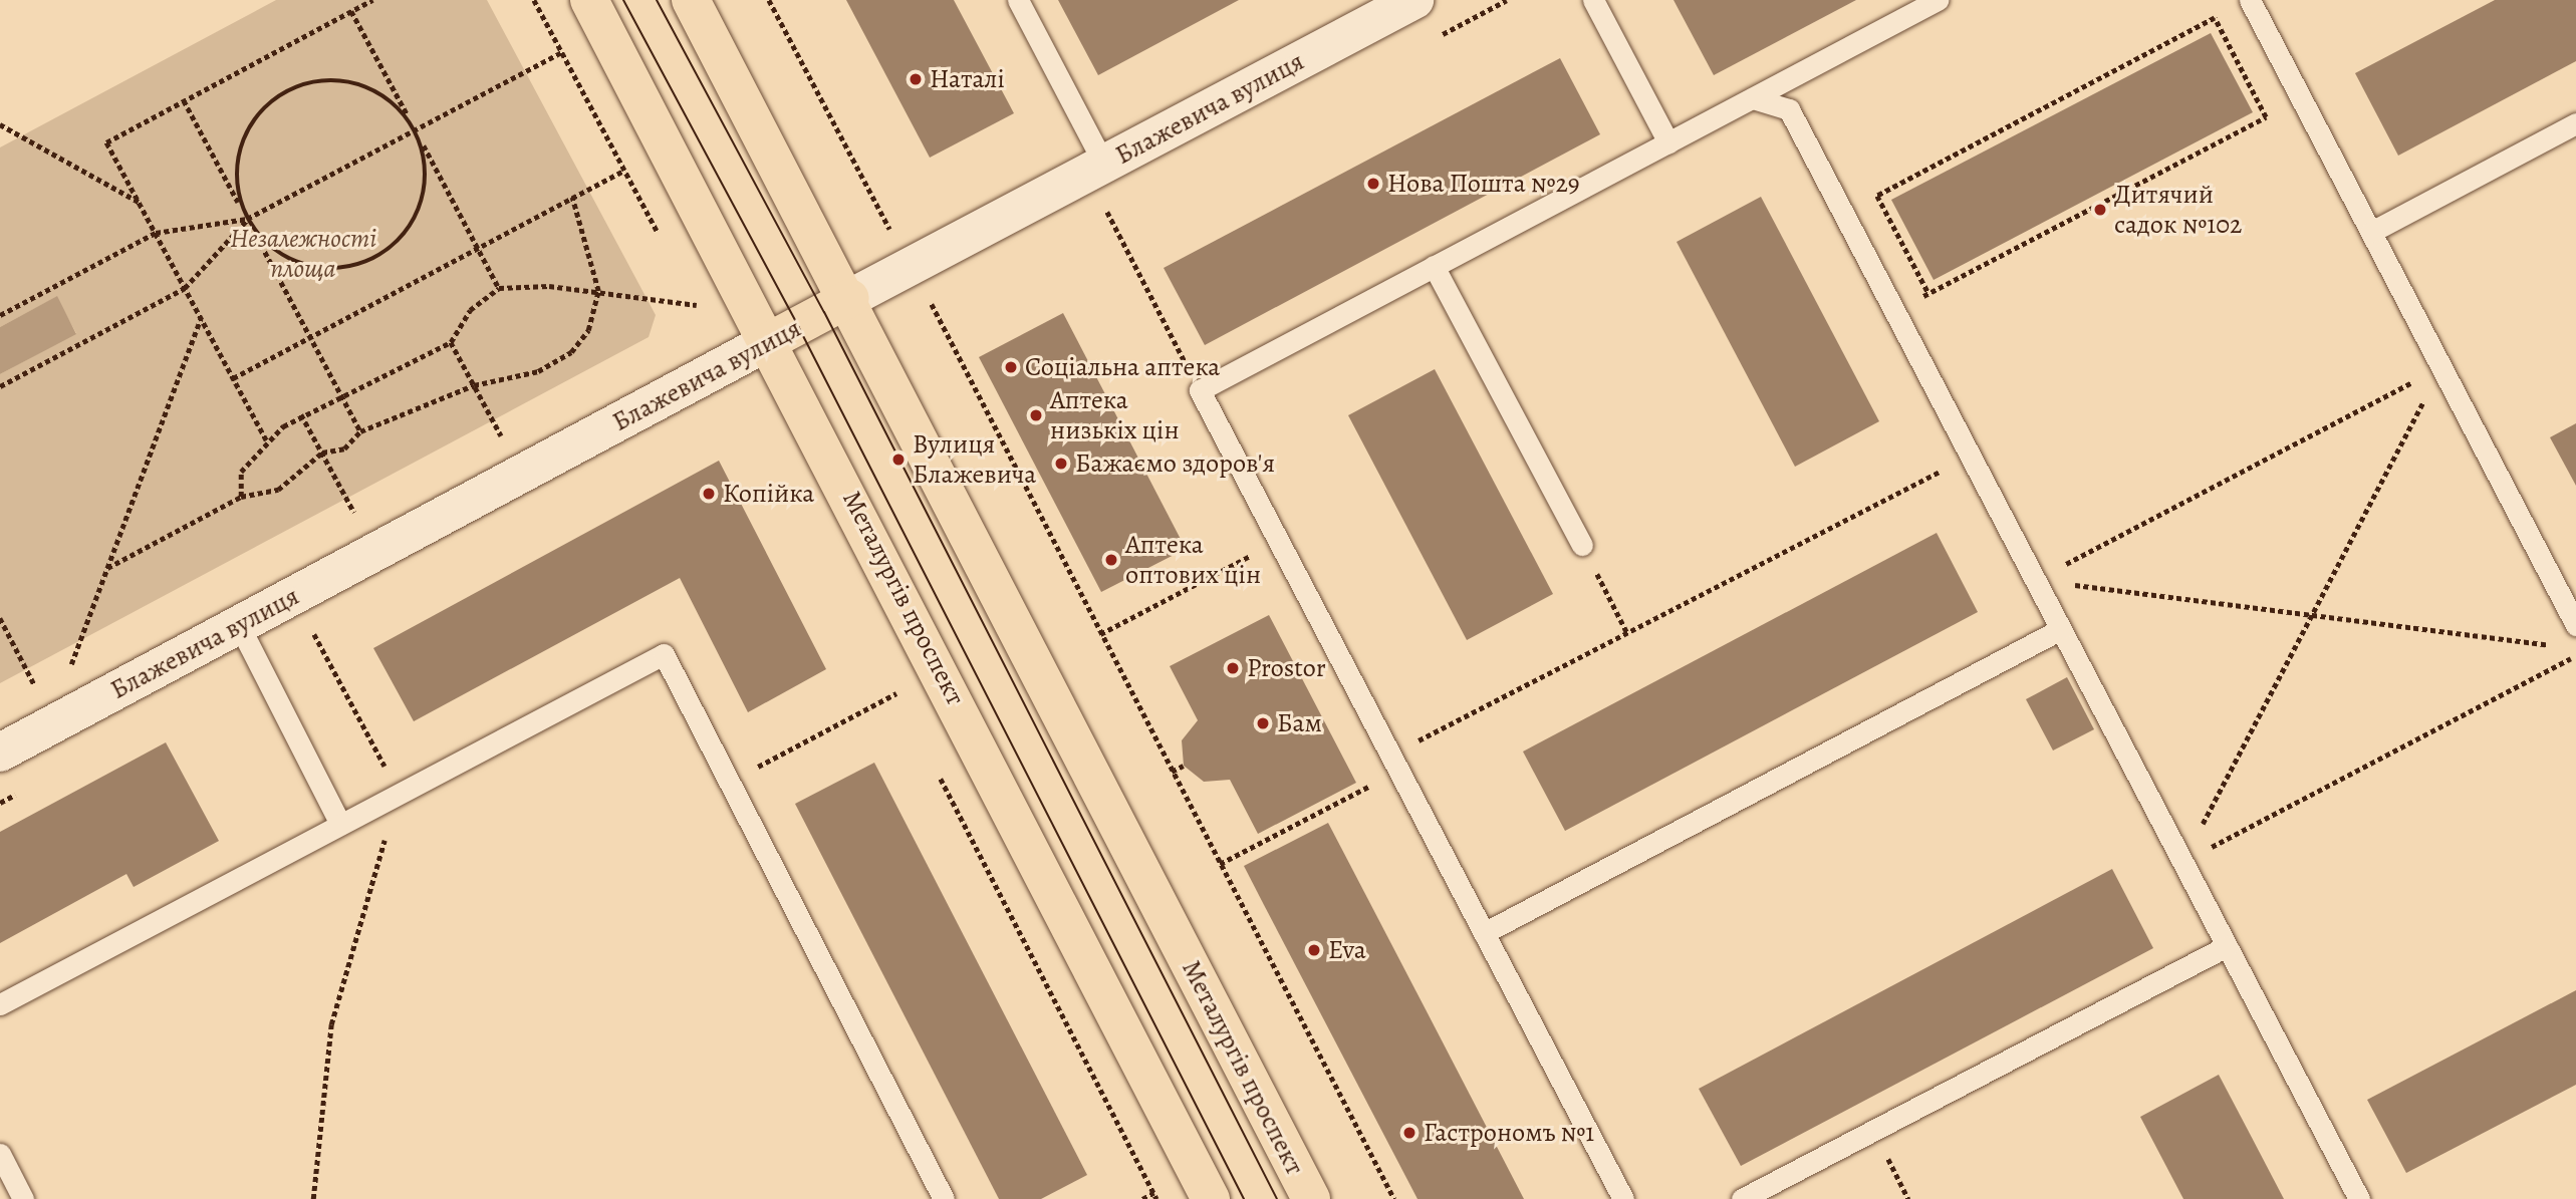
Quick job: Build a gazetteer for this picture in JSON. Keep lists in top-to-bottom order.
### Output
{
  "streets": {
    "main road": ["Блажевича вулиця", "Металургів проспект"]
  },
  "crossings": [
    ["Блажевича вулиця", "Металургів проспект"]
  ],
  "parks": ["Незалежності площа"],
  "places": [
    "Наталі",
    "Нова Пошта №29",
    "Дитячий садок №102",
    "Соціальна аптека",
    "Аптека низькіх цін",
    "Вулиця Блажевича",
    "Бажаємо здоров'я",
    "Копійка",
    "Аптека оптових цін",
    "Prostor",
    "Бам",
    "Eva",
    "Гастрономъ №1"
  ]
}
